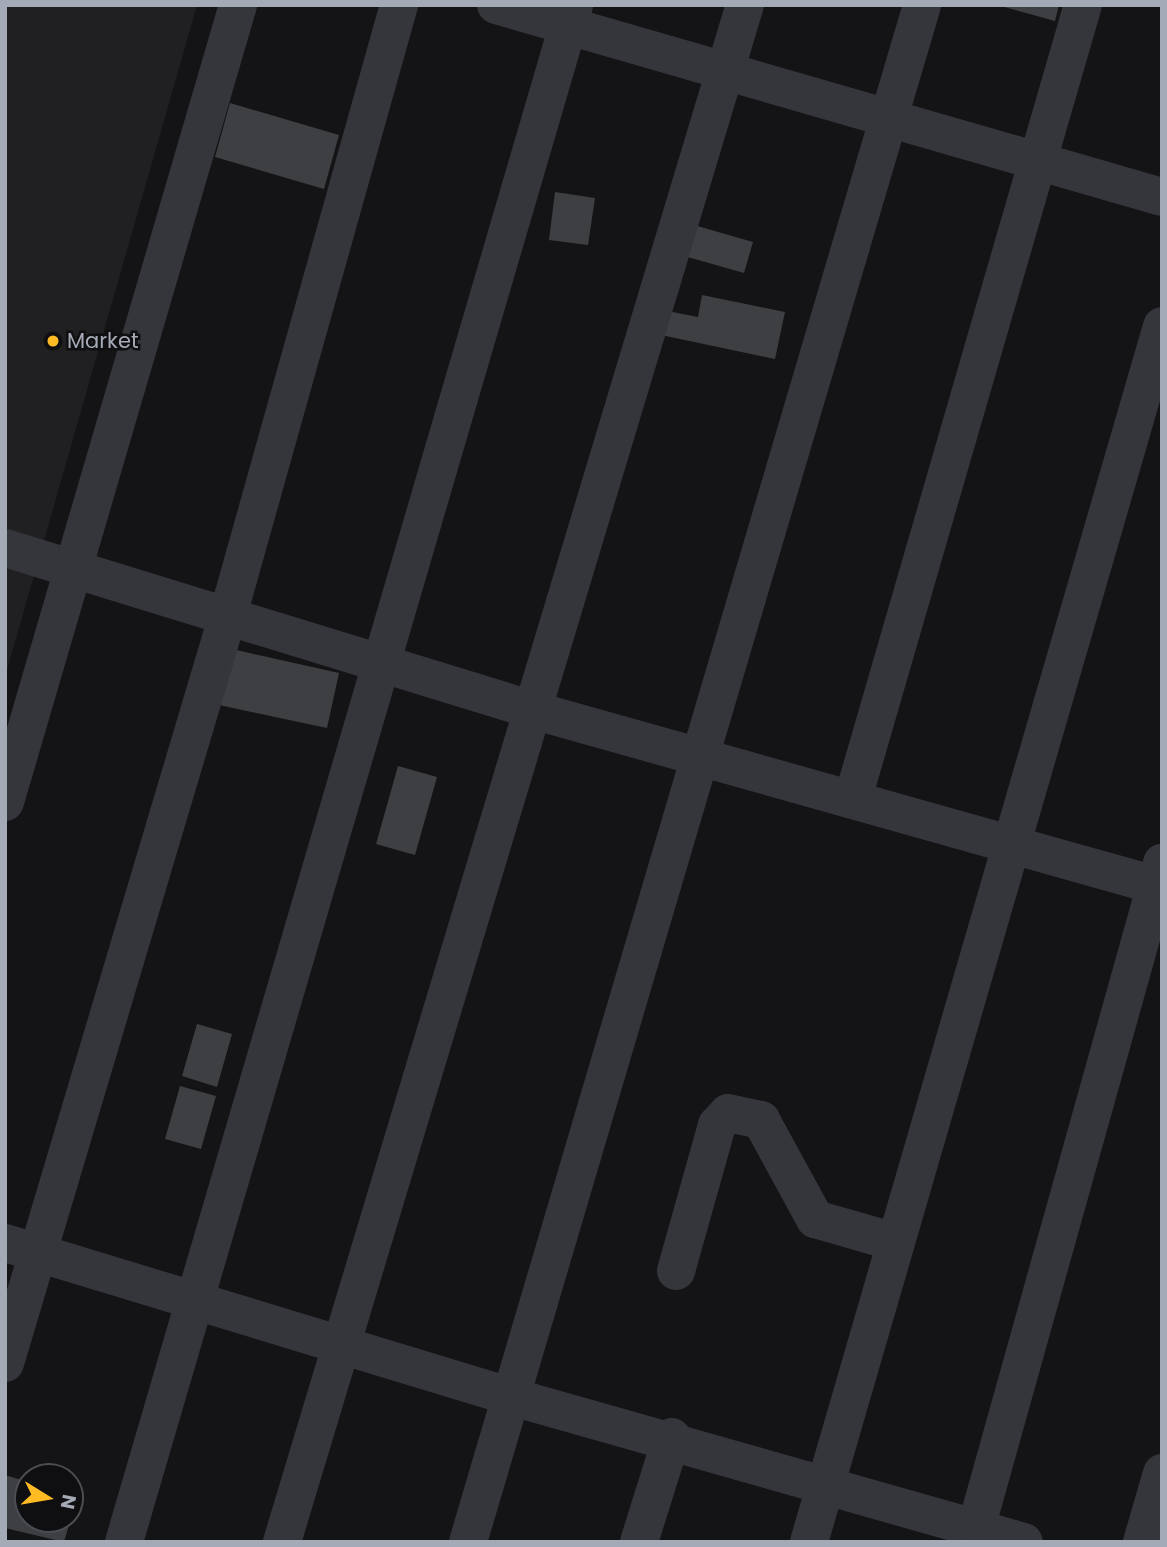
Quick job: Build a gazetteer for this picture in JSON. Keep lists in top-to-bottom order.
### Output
{
  "places": ["Market"],
  "north": "right"
}
